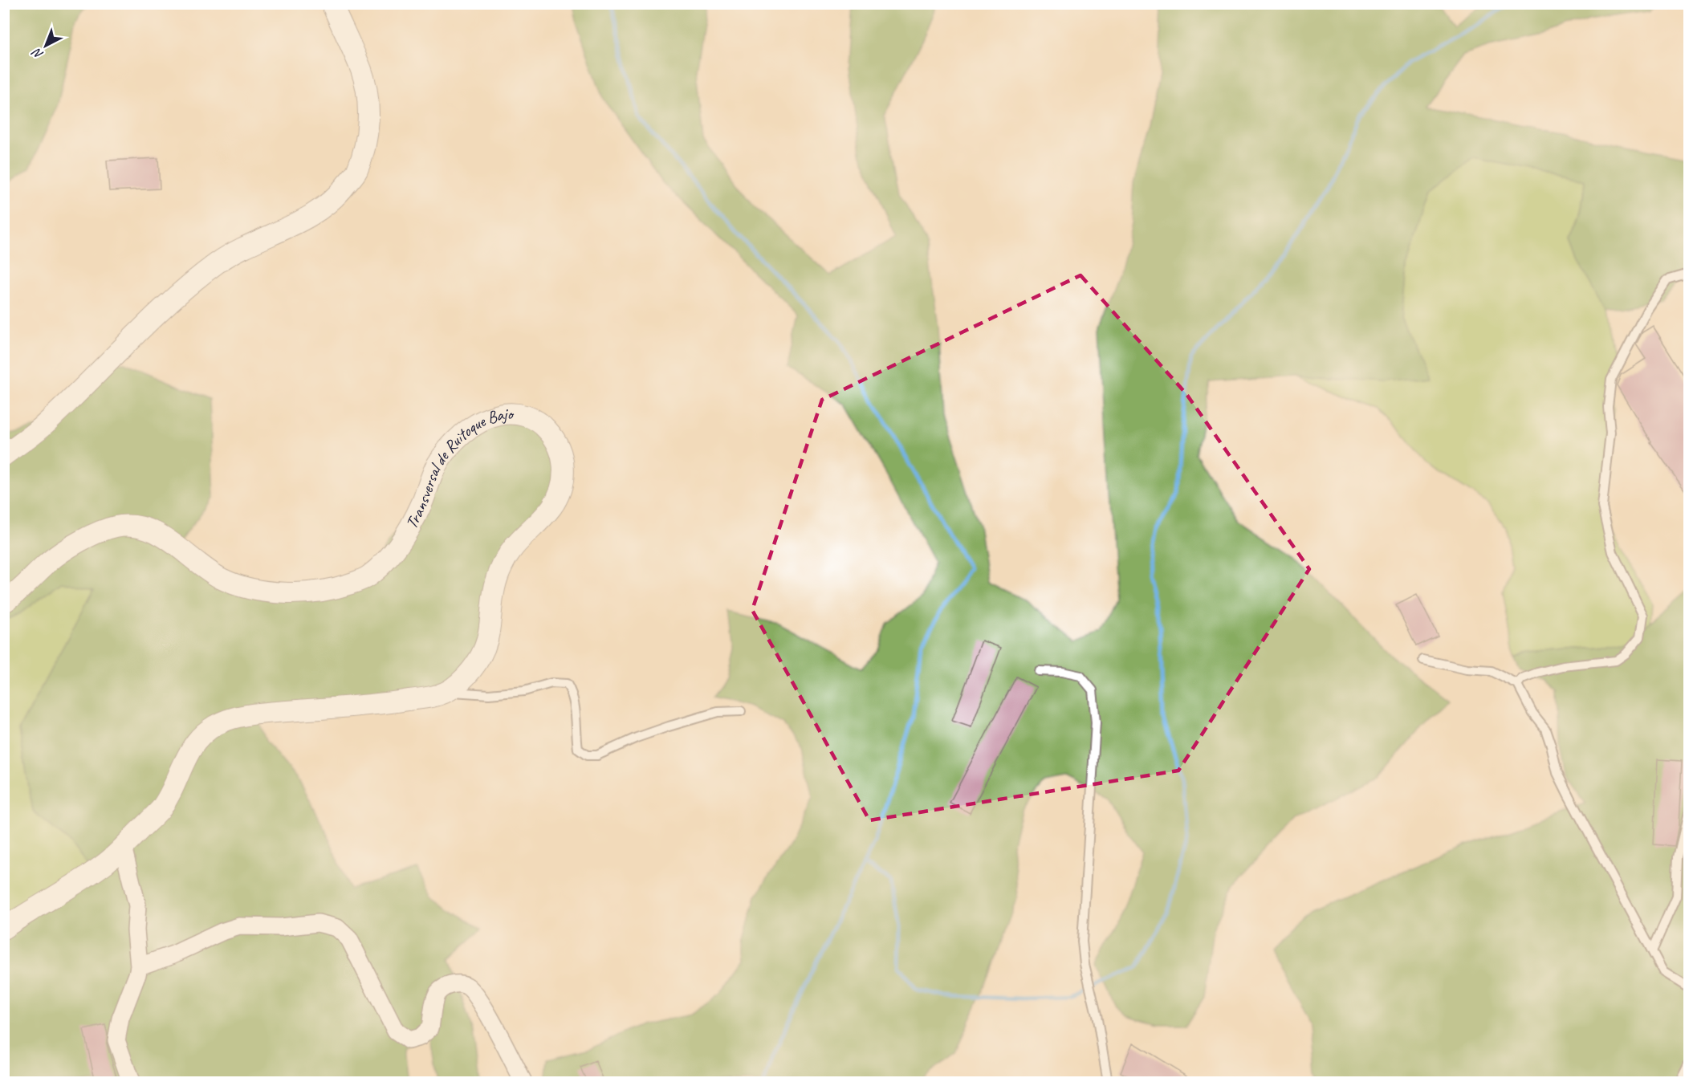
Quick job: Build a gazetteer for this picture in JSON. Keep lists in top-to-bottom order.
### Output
{
  "streets": {
    "street": ["Transversal de Ruitoque Bajo"]
  },
  "north": "bottom left"
}
